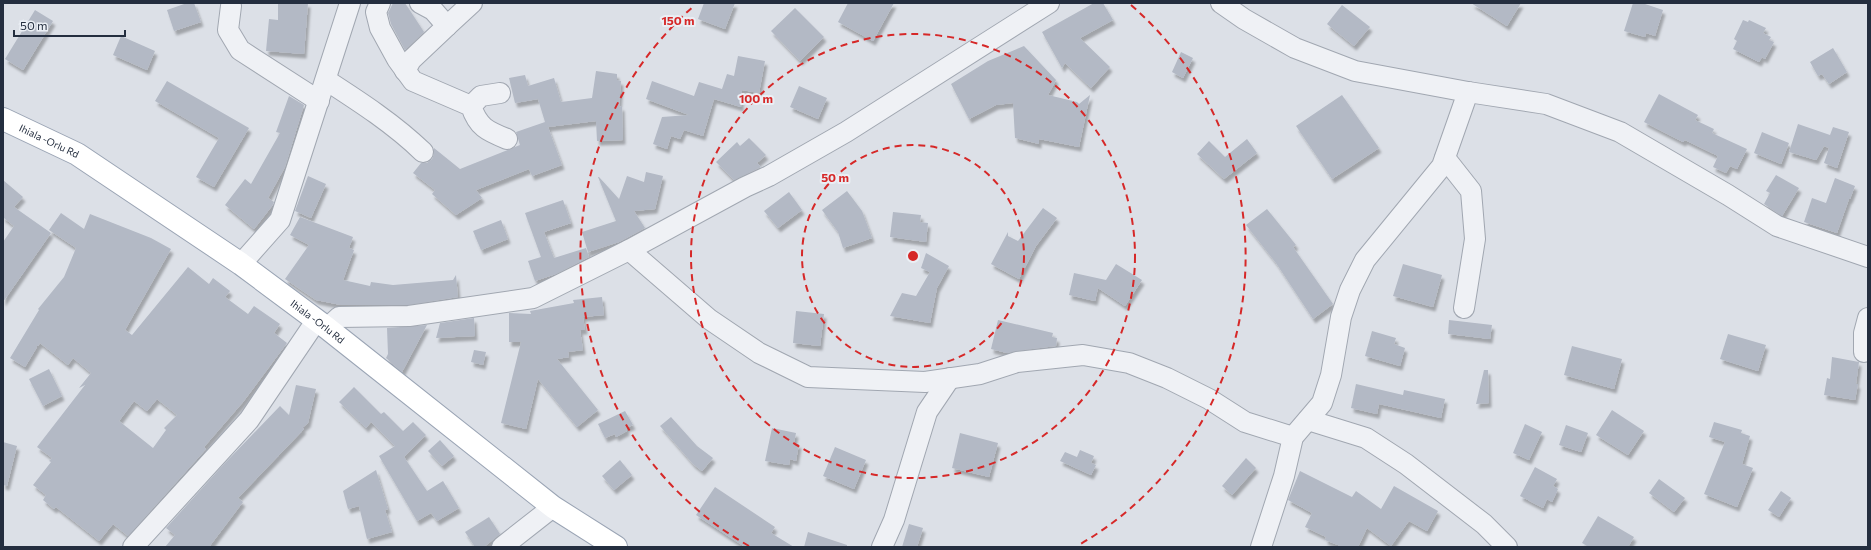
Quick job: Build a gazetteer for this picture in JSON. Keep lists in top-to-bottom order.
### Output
{
  "streets": {
    "main road": ["Ihiala -Orlu Rd"]
  },
  "scale_bar": "50 m",
  "rings": ["150 m", "100 m", "50 m"]
}
